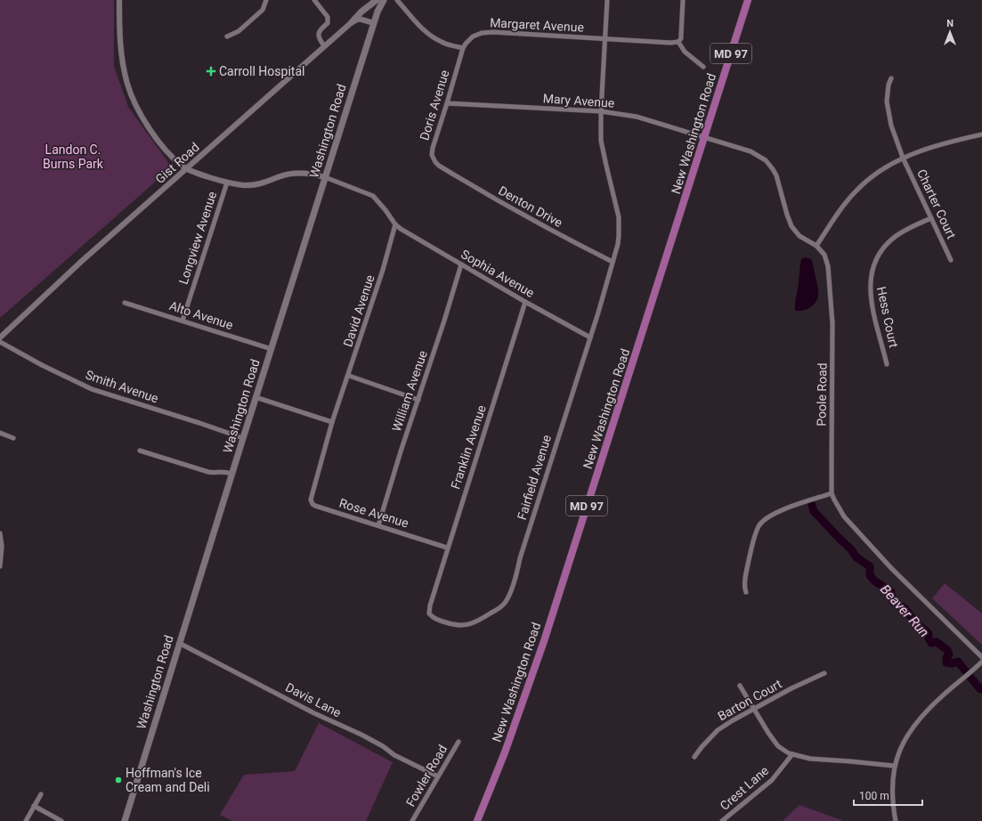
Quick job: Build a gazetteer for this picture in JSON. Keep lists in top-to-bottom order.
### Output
{
  "streets": {
    "main road": ["MD 97", "Washington Road", "New Washington Road"],
    "street": [
      "Margaret Avenue",
      "Mary Avenue",
      "Doris Avenue",
      "Gist Road",
      "Charter Court",
      "Denton Drive",
      "Longview Avenue",
      "Sophia Avenue",
      "David Avenue",
      "Alto Avenue",
      "Hess Court",
      "Smith Avenue",
      "William Avenue",
      "Poole Road",
      "Franklin Avenue",
      "Fairfield Avenue",
      "Rose Avenue",
      "Davis Lane",
      "Barton Court",
      "Fowler Road",
      "Crest Lane"
    ]
  },
  "crossings": [
    ["Margaret Avenue", "Doris Avenue"],
    ["Margaret Avenue", "Fairfield Avenue"],
    ["Mary Avenue", "Doris Avenue"],
    ["Mary Avenue", "New Washington Road"],
    ["Mary Avenue", "Poole Road"],
    ["Mary Avenue", "Fairfield Avenue"],
    ["Doris Avenue", "Denton Drive"],
    ["Washington Road", "Alto Avenue"],
    ["Washington Road", "Smith Avenue"],
    ["Washington Road", "Davis Lane"],
    ["New Washington Road", "Poole Road"],
    ["Charter Court", "Hess Court"],
    ["Denton Drive", "Fairfield Avenue"],
    ["Longview Avenue", "Alto Avenue"],
    ["Sophia Avenue", "David Avenue"],
    ["Sophia Avenue", "William Avenue"],
    ["Sophia Avenue", "Franklin Avenue"],
    ["Sophia Avenue", "Fairfield Avenue"],
    ["David Avenue", "Rose Avenue"],
    ["William Avenue", "Rose Avenue"],
    ["Franklin Avenue", "Fairfield Avenue"],
    ["Franklin Avenue", "Rose Avenue"],
    ["Davis Lane", "Fowler Road"]
  ],
  "water": ["Beaver Run"],
  "parks": ["Landon C. Burns Park"],
  "places": {
    "health": ["Carroll Hospital"],
    "other": ["Hoffman's Ice Cream and Deli"]
  },
  "scale_bar": "100 m",
  "north": "top"
}
